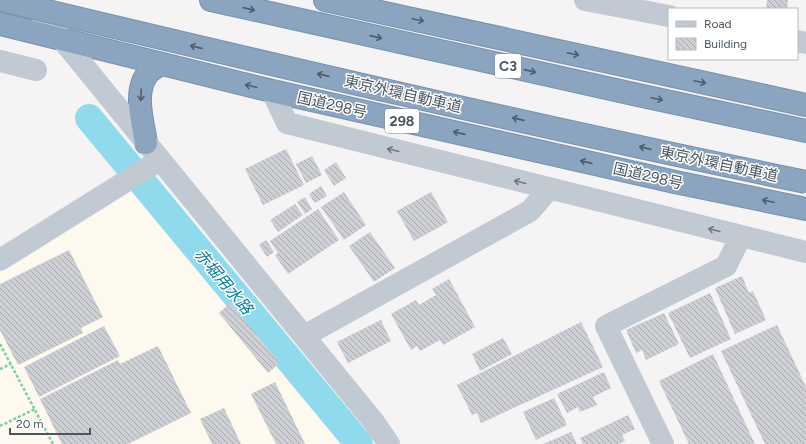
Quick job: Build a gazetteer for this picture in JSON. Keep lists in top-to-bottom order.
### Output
{
  "streets": {
    "highway": [
      "C3",
      "東京外環自動車道",
      "国道298号",
      "298"
    ]
  },
  "water": ["赤堀用水路"],
  "legend": ["Road", "Building"],
  "scale_bar": "20 m"
}
